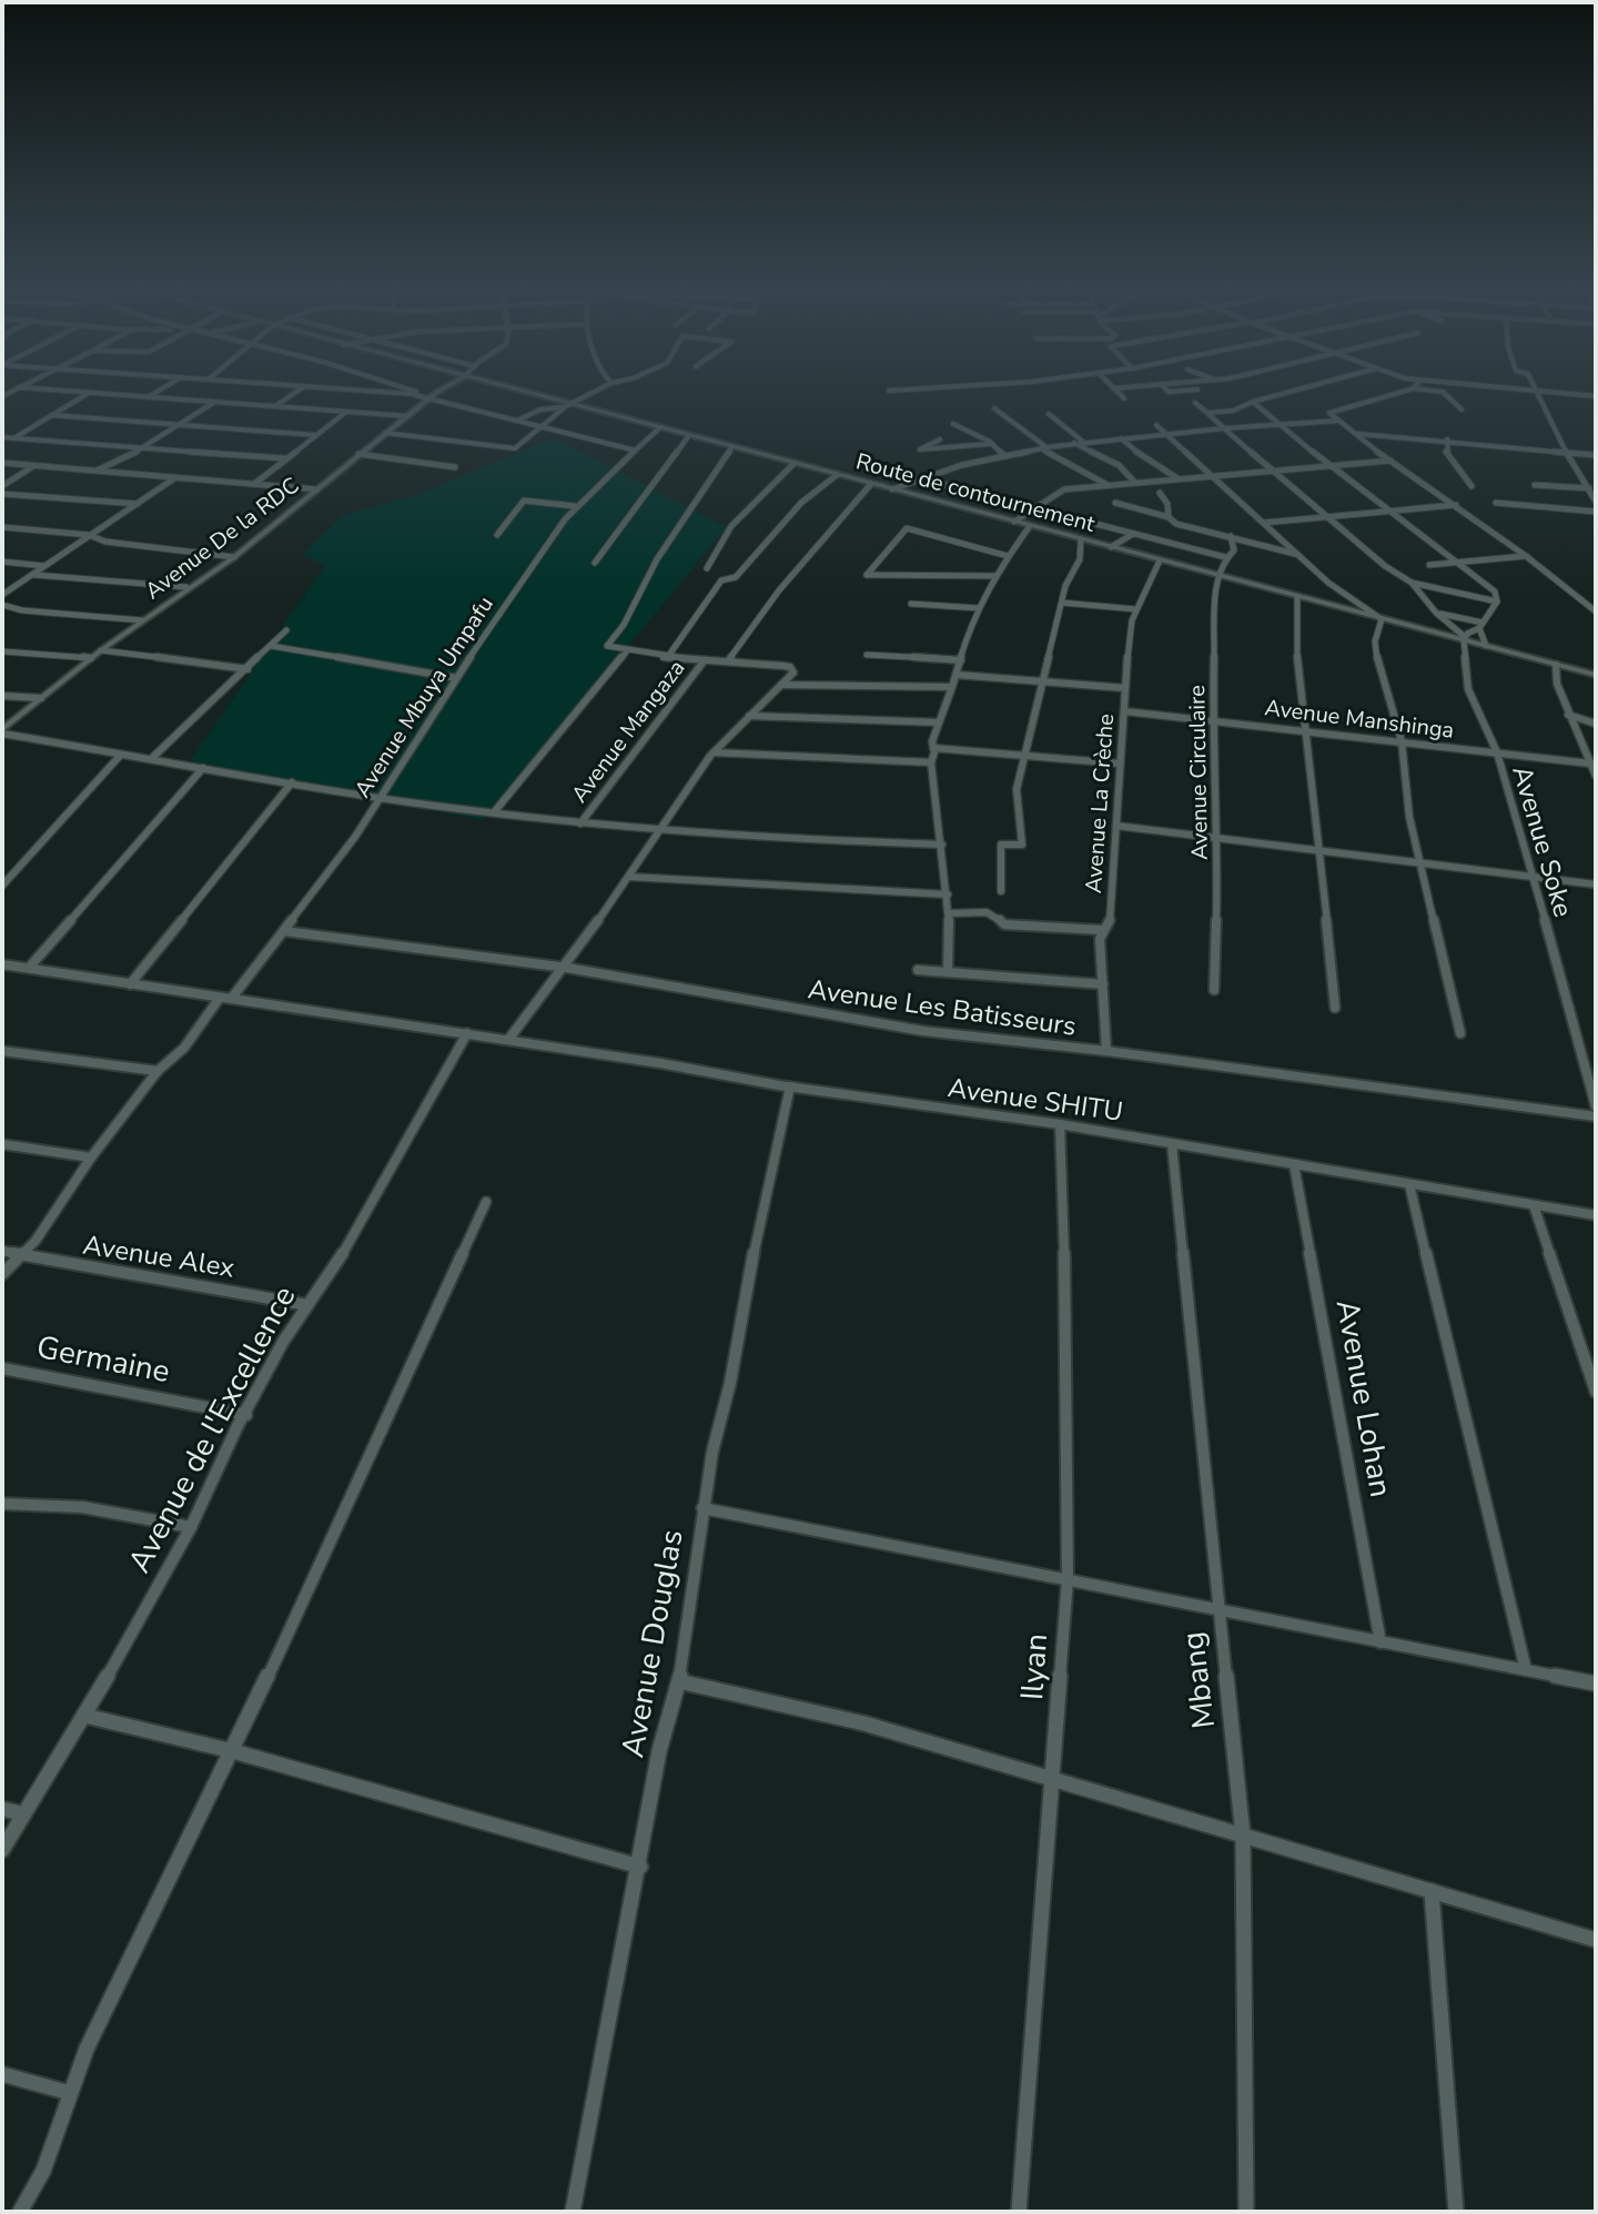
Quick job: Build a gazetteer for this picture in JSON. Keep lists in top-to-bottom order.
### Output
{
  "streets": {
    "street": [
      "Route de contournement",
      "Avenue De la RDC",
      "Avenue Mbuya Umpafu",
      "Avenue Manshinga",
      "Avenue Mangaza",
      "Avenue Circulaire",
      "Avenue La Crèche",
      "Avenue Soke",
      "Avenue Les Batisseurs",
      "Avenue SHITU",
      "Avenue Alex",
      "Germaine",
      "Avenue Lohan",
      "Avenue de l'Excellence",
      "Avenue Douglas",
      "Ilyan",
      "Mbang"
    ]
  },
  "crossings": [
    ["Route de contournement", "Avenue Mbuya Umpafu"],
    ["Route de contournement", "Avenue Circulaire"],
    ["Route de contournement", "Avenue La Crèche"],
    ["Route de contournement", "Avenue Soke"],
    ["Avenue Mbuya Umpafu", "Avenue Les Batisseurs"],
    ["Avenue Mbuya Umpafu", "Avenue SHITU"],
    ["Avenue Manshinga", "Avenue Circulaire"],
    ["Avenue Manshinga", "Avenue La Crèche"],
    ["Avenue Manshinga", "Avenue Soke"],
    ["Avenue La Crèche", "Avenue Les Batisseurs"],
    ["Avenue SHITU", "Avenue Lohan"],
    ["Avenue SHITU", "Avenue de l'Excellence"],
    ["Avenue SHITU", "Avenue Douglas"],
    ["Avenue SHITU", "Ilyan"],
    ["Avenue SHITU", "Mbang"],
    ["Avenue Alex", "Avenue de l'Excellence"],
    ["Germaine", "Avenue de l'Excellence"]
  ]
}
